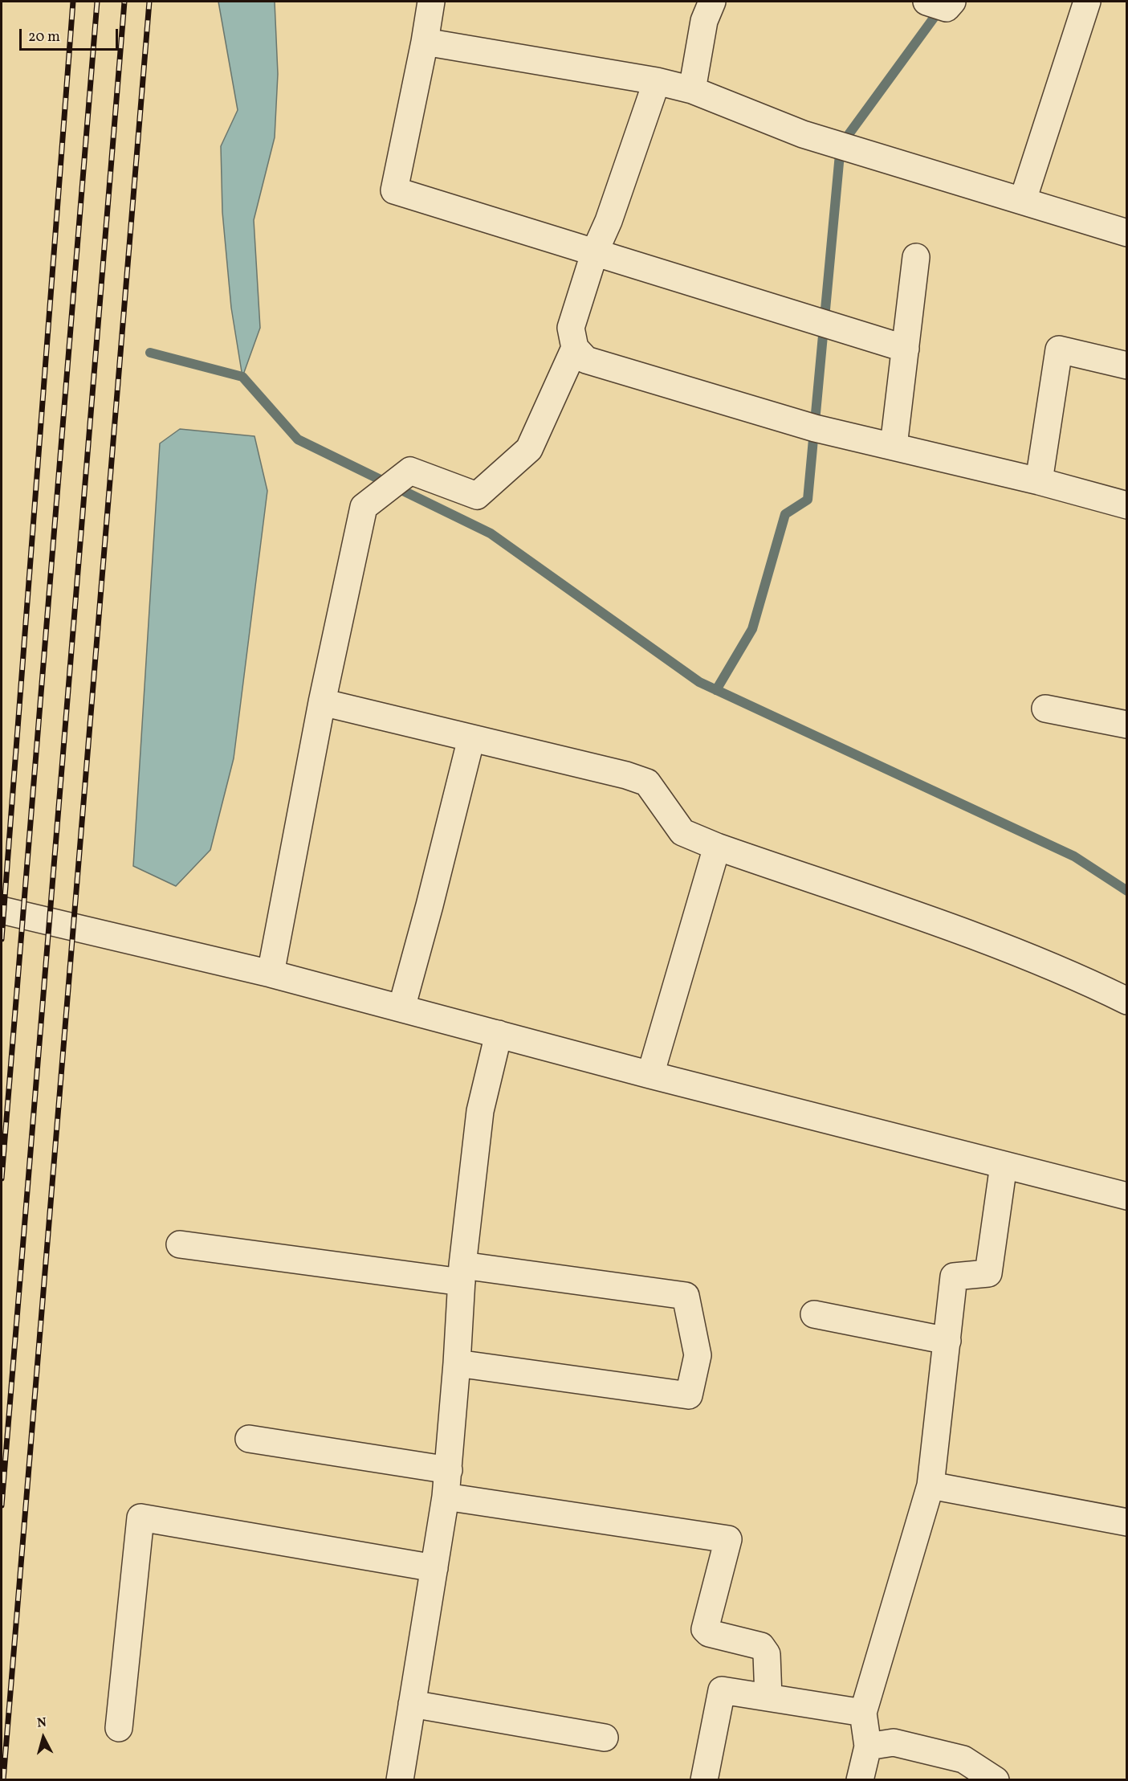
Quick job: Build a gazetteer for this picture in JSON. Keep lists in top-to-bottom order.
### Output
{
  "scale_bar": "20 m",
  "north": "top"
}
